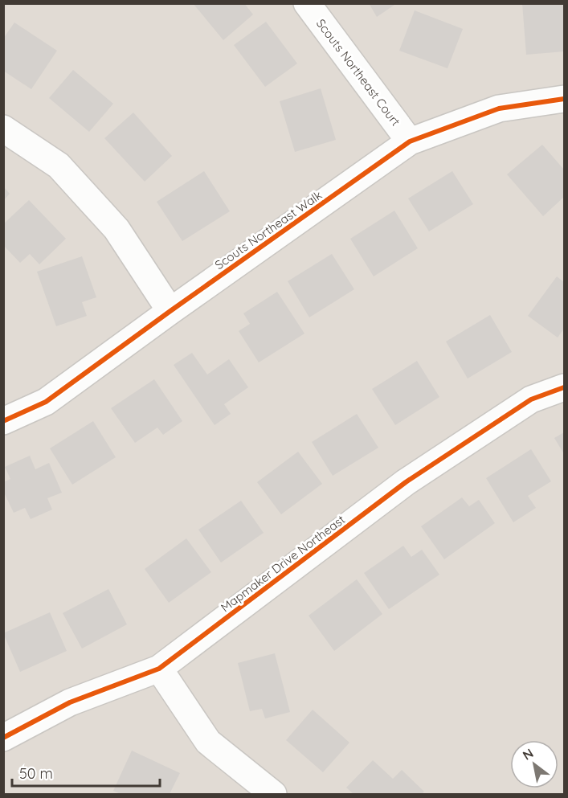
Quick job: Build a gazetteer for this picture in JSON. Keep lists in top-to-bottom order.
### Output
{
  "streets": {
    "street": ["Scouts Northeast Court", "Scouts Northeast Walk", "Mapmaker Drive Northeast"]
  },
  "crossings": [
    ["Scouts Northeast Court", "Scouts Northeast Walk"]
  ],
  "scale_bar": "50 m",
  "north": "top left"
}
